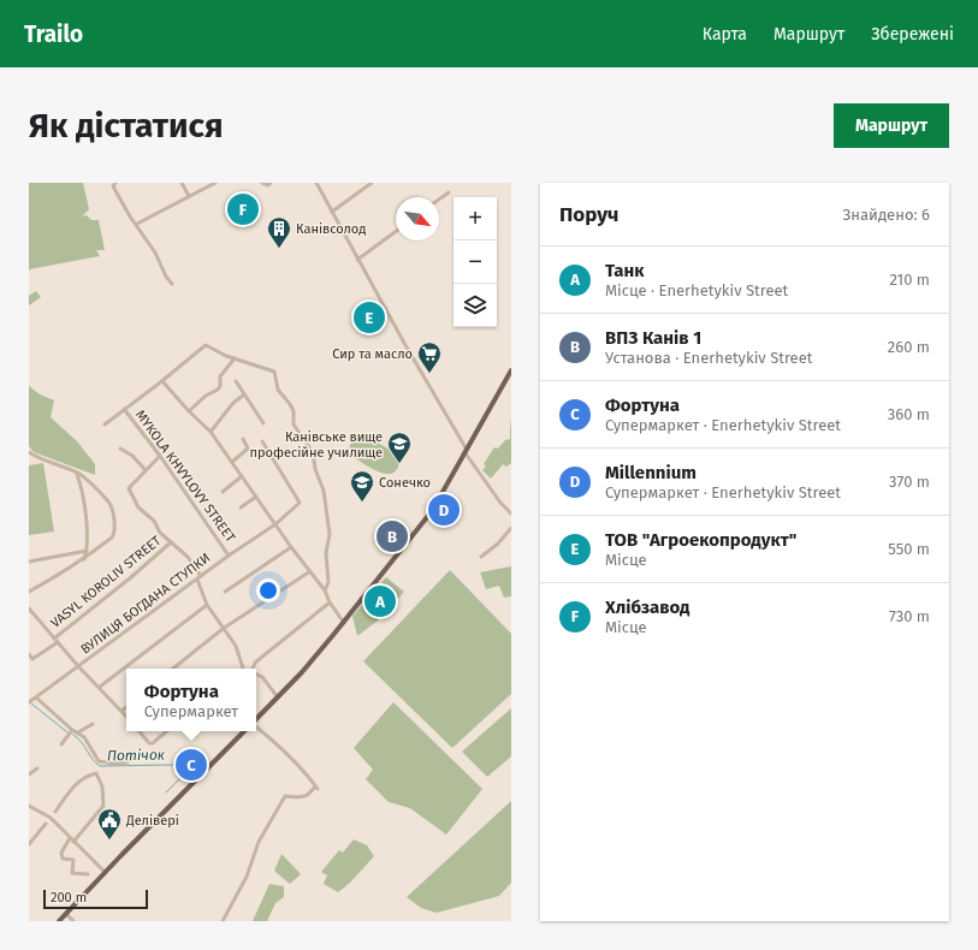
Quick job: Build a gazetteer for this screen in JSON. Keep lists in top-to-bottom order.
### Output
{
  "streets": {
    "street": ["MYKOLA KHVYLOVY STREET", "VASYL KOROLIV STREET", "ВУЛИЦЯ БОГДАНА СТУПКИ"]
  },
  "crossings": [
    ["MYKOLA KHVYLOVY STREET", "ВУЛИЦЯ БОГДАНА СТУПКИ"]
  ],
  "water": ["Потічок"],
  "places": {
    "building": ["Канівсолод"],
    "supermarket": ["Сир та масло"],
    "school or university": ["Канівське вище професійне училище", "Сонечко"],
    "public building": ["Делівері"]
  },
  "scale_bar": "200 m",
  "north": "bottom right",
  "page": {
    "header": "Trailo",
    "nav": ["Карта", "Маршрут", "Збережені"],
    "buttons": "Маршрут",
    "title": "Як дістатися",
    "heading": ["Поруч", "Знайдено: 6"],
    "pins": [
      "F",
      "E",
      "D",
      "B",
      "A",
      "C"
    ],
    "map_buttons": ["+", "−"],
    "list": [
      {
        "mark": "A",
        "name": "Танк",
        "note": "Місце · Enerhetykiv Street",
        "value": "210 m"
      },
      {
        "mark": "B",
        "name": "ВПЗ Канів 1",
        "note": "Установа · Enerhetykiv Street",
        "value": "260 m"
      },
      {
        "mark": "C",
        "name": "Фортуна",
        "note": "Супермаркет · Enerhetykiv Street",
        "value": "360 m"
      },
      {
        "mark": "D",
        "name": "Millennium",
        "note": "Супермаркет · Enerhetykiv Street",
        "value": "370 m"
      },
      {
        "mark": "E",
        "name": "ТОВ \"Агроекопродукт\"",
        "note": "Місце",
        "value": "550 m"
      },
      {
        "mark": "F",
        "name": "Хлібзавод",
        "note": "Місце",
        "value": "730 m"
      }
    ],
    "popup": ["Фортуна", "Супермаркет"],
    "scale": "200 m"
  }
}
